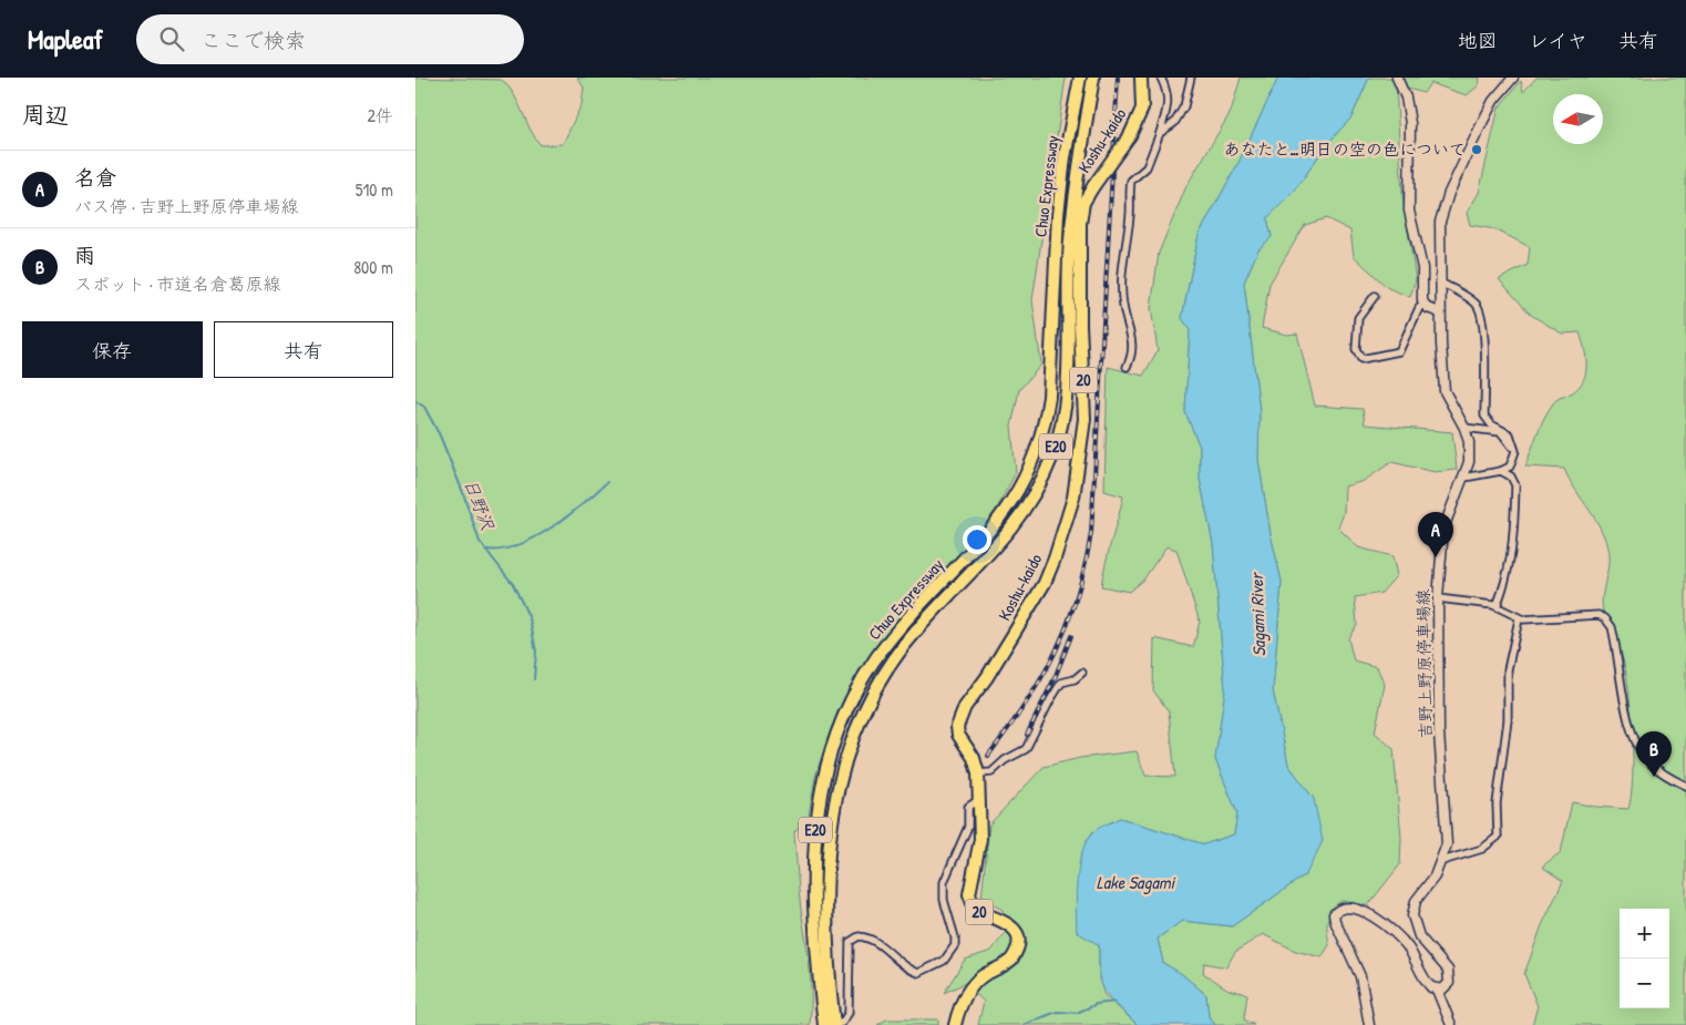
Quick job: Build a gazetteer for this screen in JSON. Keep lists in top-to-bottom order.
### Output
{
  "streets": {
    "highway": [
      "Koshu-kaido",
      "Chuo Expressway",
      "20",
      "E20"
    ],
    "main road": ["吉野上野原停車場線"]
  },
  "water": ["日野沢", "Sagami River", "Lake Sagami"],
  "places": ["あなたと…明日の空の色について"],
  "north": "left",
  "page": {
    "header": "Mapleaf",
    "search": "ここで検索",
    "nav": ["地図", "レイヤ", "共有"],
    "heading": ["周辺", "2件"],
    "list": [
      {
        "mark": "A",
        "name": "名倉",
        "note": "バス停 · 吉野上野原停車場線",
        "value": "510 m"
      },
      {
        "mark": "B",
        "name": "雨",
        "note": "スポット · 市道名倉葛原線",
        "value": "800 m"
      }
    ],
    "buttons": ["保存", "共有"],
    "pins": ["A", "B"],
    "map_buttons": ["+", "−"]
  }
}
